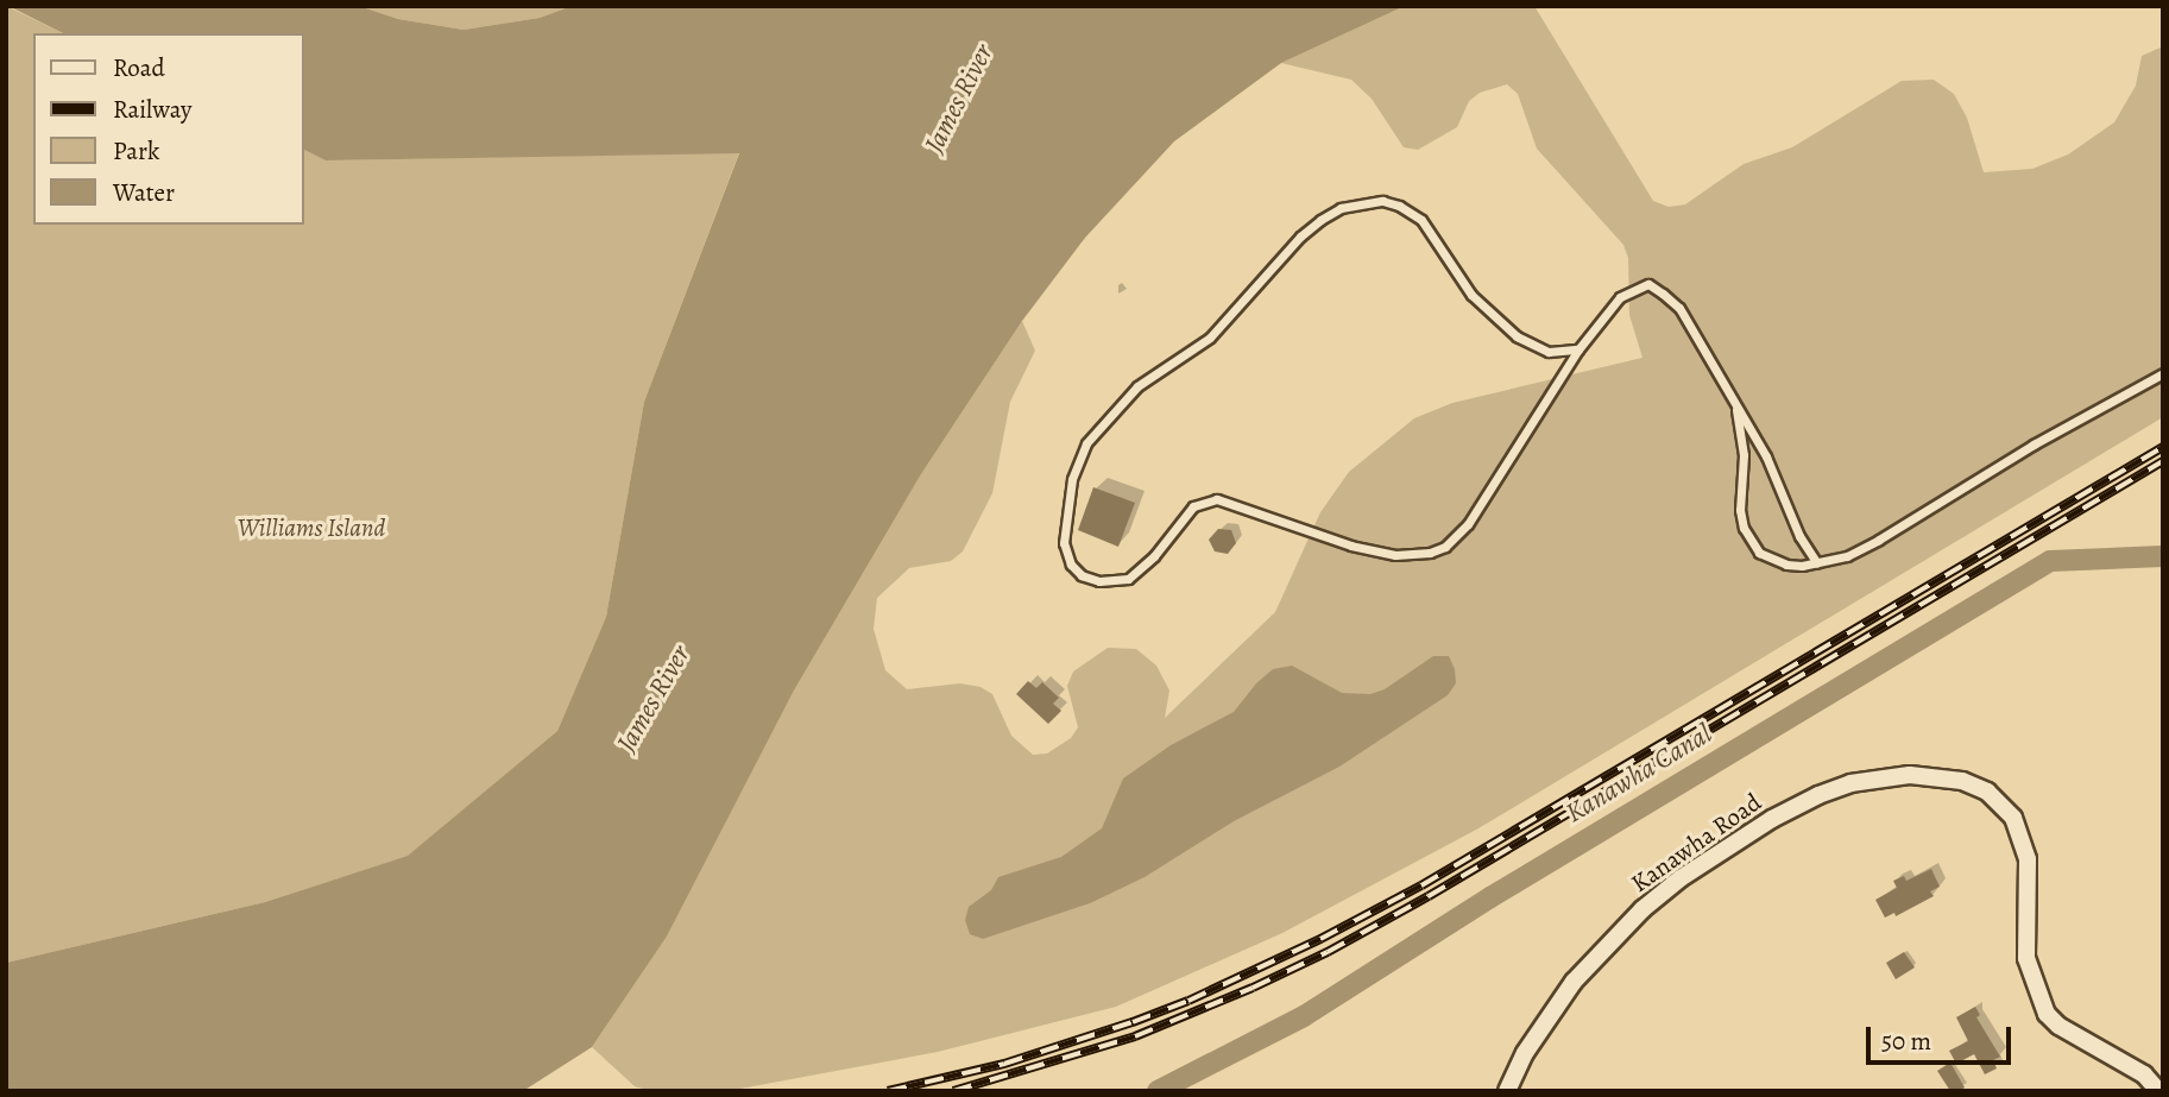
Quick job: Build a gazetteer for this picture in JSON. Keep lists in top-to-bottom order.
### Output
{
  "streets": {
    "street": ["Kanawha Road"]
  },
  "water": ["James River", "Kanawha Canal"],
  "parks": ["Williams Island"],
  "legend": [
    "Road",
    "Railway",
    "Park",
    "Water"
  ],
  "scale_bar": "50 m"
}
